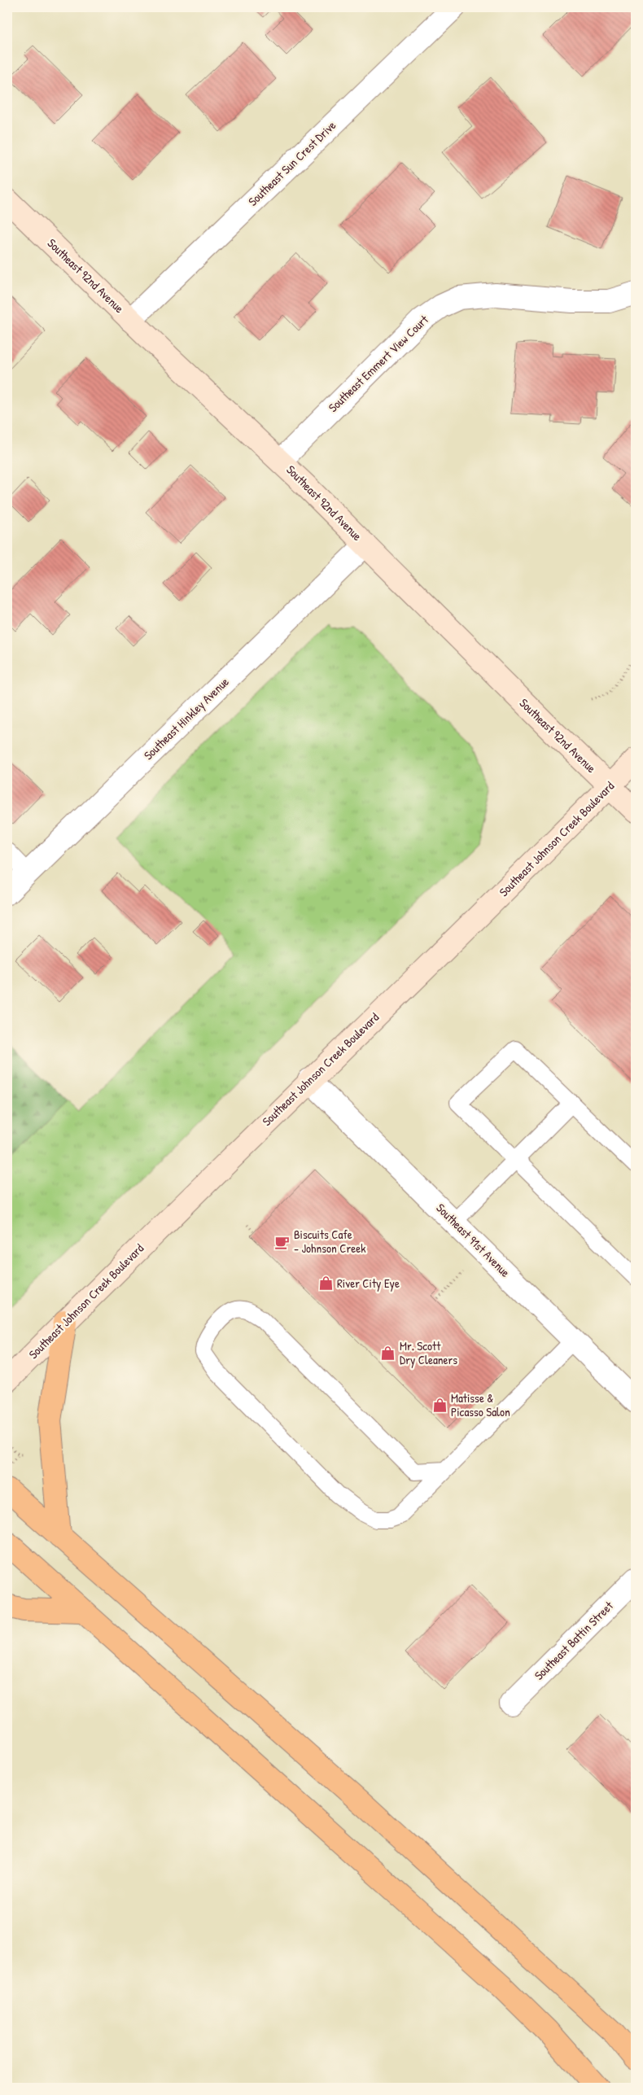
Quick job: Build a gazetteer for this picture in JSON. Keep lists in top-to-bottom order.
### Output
{
  "streets": {
    "main road": ["Southeast 92nd Avenue", "Southeast Johnson Creek Boulevard"],
    "street": [
      "Southeast Sun Crest Drive",
      "Southeast Emmert View Court",
      "Southeast Hinkley Avenue",
      "Southeast 91st Avenue",
      "Southeast Battin Street"
    ]
  },
  "crossings": [
    ["Southeast Sun Crest Drive", "Southeast 92nd Avenue"],
    ["Southeast 92nd Avenue", "Southeast Emmert View Court"],
    ["Southeast 92nd Avenue", "Southeast Hinkley Avenue"],
    ["Southeast 92nd Avenue", "Southeast Johnson Creek Boulevard"],
    ["Southeast Johnson Creek Boulevard", "Southeast 91st Avenue"]
  ],
  "places": {
    "cafe": ["Biscuits Cafe - Johnson Creek"],
    "shop": ["River City Eye", "Mr. Scott Dry Cleaners", "Matisse & Picasso Salon"]
  }
}
